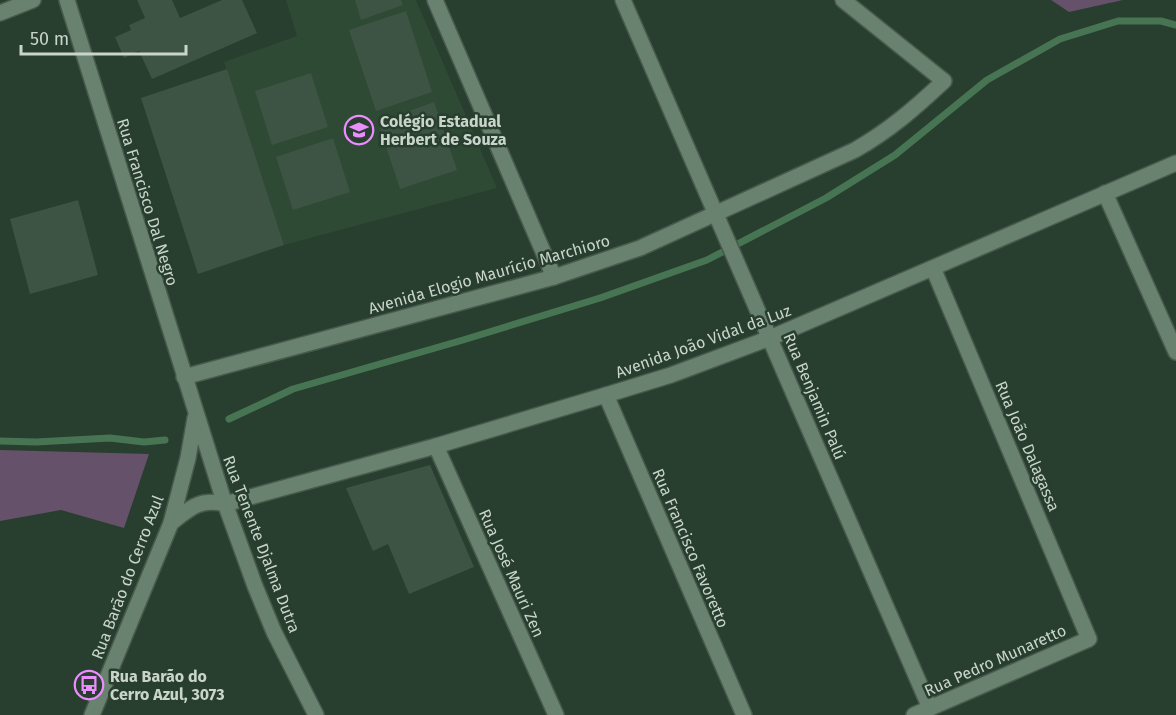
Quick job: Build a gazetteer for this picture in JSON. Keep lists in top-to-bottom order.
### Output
{
  "streets": {
    "street": [
      "Rua Francisco Dal Negro",
      "Avenida Elogio Maurício Marchioro",
      "Avenida João Vidal da Luz",
      "Rua Benjamin Palú",
      "Rua João Dalagassa",
      "Rua Tenente Djalma Dutra",
      "Rua Francisco Favoretto",
      "Rua José Mauri Zen",
      "Rua Barão do Cerro Azul",
      "Rua Pedro Munaretto"
    ]
  },
  "crossings": [
    ["Rua Francisco Dal Negro", "Avenida Elogio Maurício Marchioro"],
    ["Rua Francisco Dal Negro", "Rua Tenente Djalma Dutra"],
    ["Rua Francisco Dal Negro", "Rua Barão do Cerro Azul"],
    ["Avenida Elogio Maurício Marchioro", "Rua Benjamin Palú"],
    ["Avenida João Vidal da Luz", "Rua Benjamin Palú"],
    ["Avenida João Vidal da Luz", "Rua João Dalagassa"],
    ["Avenida João Vidal da Luz", "Rua Tenente Djalma Dutra"],
    ["Avenida João Vidal da Luz", "Rua Francisco Favoretto"],
    ["Avenida João Vidal da Luz", "Rua José Mauri Zen"],
    ["Avenida João Vidal da Luz", "Rua Barão do Cerro Azul"],
    ["Rua Benjamin Palú", "Rua Pedro Munaretto"],
    ["Rua João Dalagassa", "Rua Pedro Munaretto"],
    ["Rua Tenente Djalma Dutra", "Rua Barão do Cerro Azul"]
  ],
  "places": {
    "school or university": ["Colégio Estadual Herbert de Souza"],
    "bus stop": ["Rua Barão do Cerro Azul, 3073"]
  },
  "scale_bar": "50 m"
}
